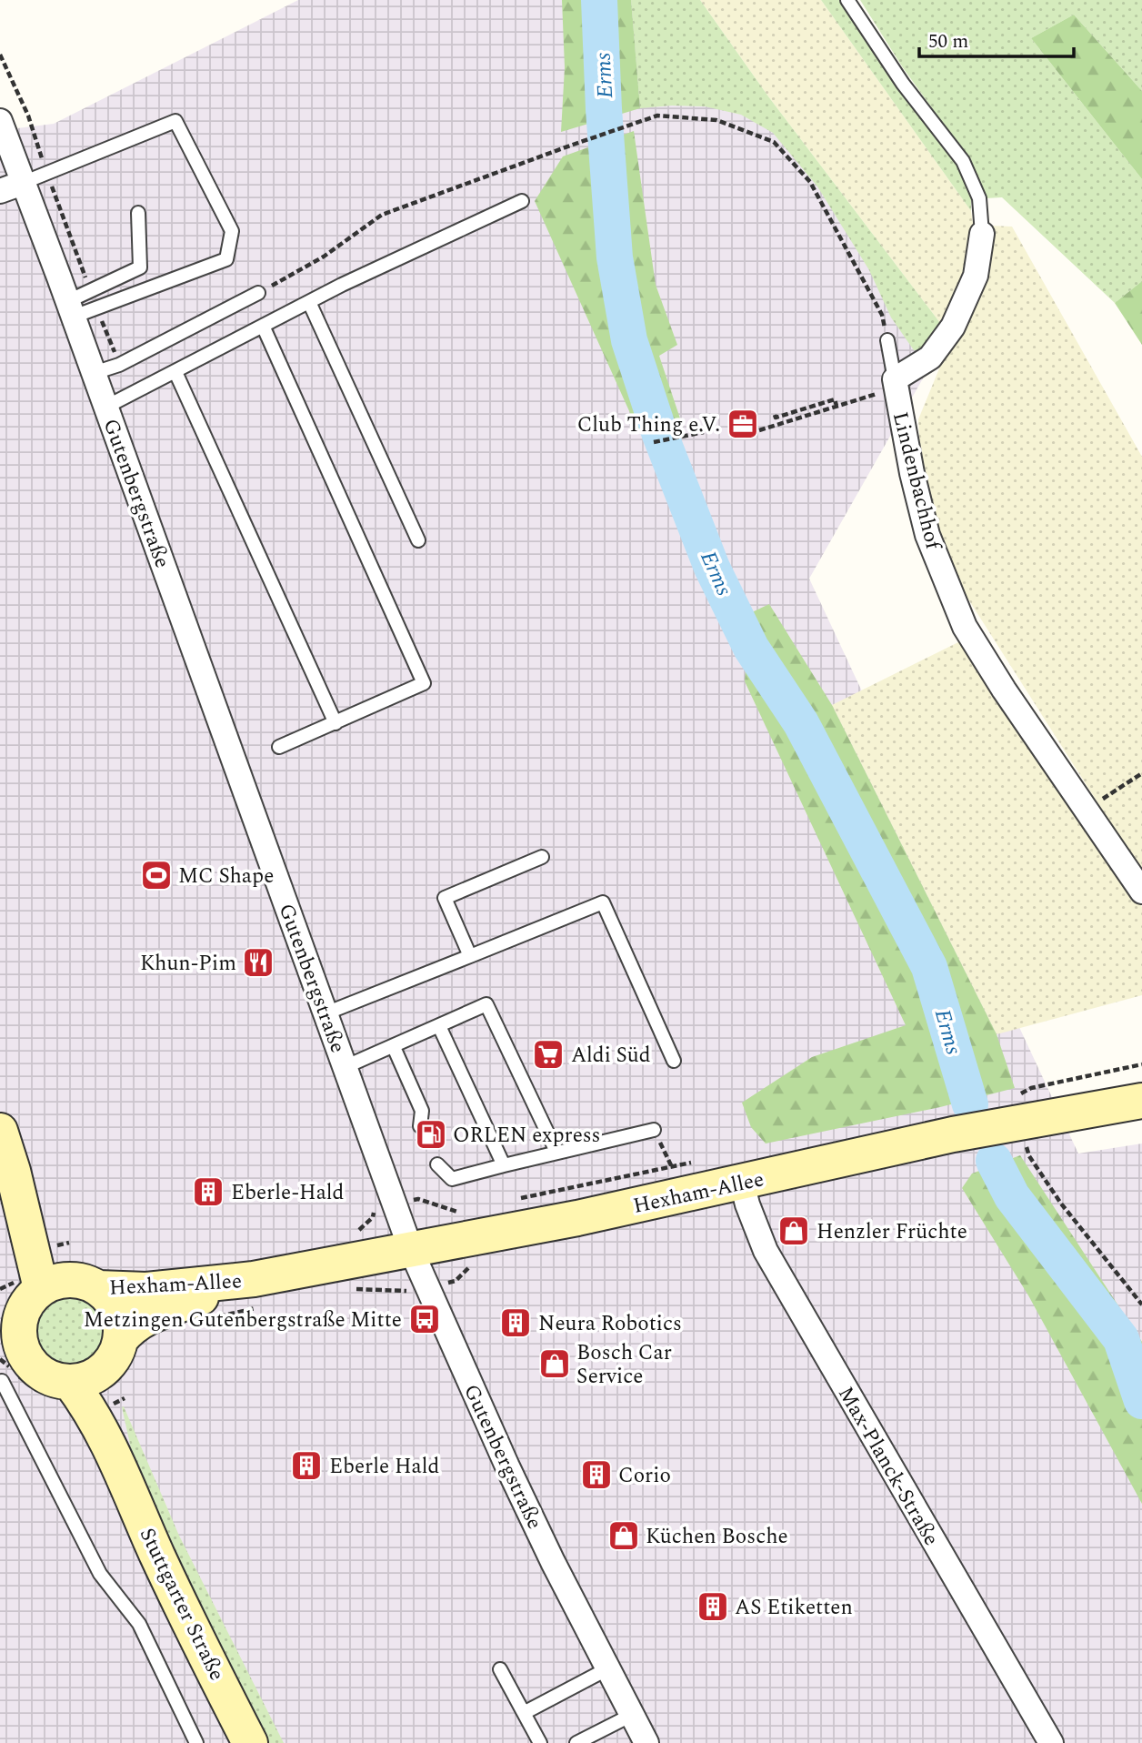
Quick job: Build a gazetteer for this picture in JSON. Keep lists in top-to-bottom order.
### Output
{
  "streets": {
    "main road": ["Hexham-Allee", "Stuttgarter Straße"],
    "street": ["Lindenbachhof", "Gutenbergstraße", "Max-Planck-Straße"]
  },
  "crossings": [
    ["Gutenbergstraße", "Hexham-Allee"],
    ["Hexham-Allee", "Max-Planck-Straße"],
    ["Hexham-Allee", "Stuttgarter Straße"]
  ],
  "water": ["Erms"],
  "places": {
    "office": ["Club Thing e.V."],
    "sports": ["MC Shape"],
    "restaurant": ["Khun-Pim"],
    "supermarket": ["Aldi Süd"],
    "fuel station": ["ORLEN express"],
    "building": [
      "Eberle-Hald",
      "Neura Robotics",
      "Eberle Hald",
      "Corio",
      "AS Etiketten"
    ],
    "shop": ["Henzler Früchte", "Bosch Car Service", "Küchen Bosche"],
    "bus stop": ["Metzingen Gutenbergstraße Mitte"]
  },
  "scale_bar": "50 m"
}
